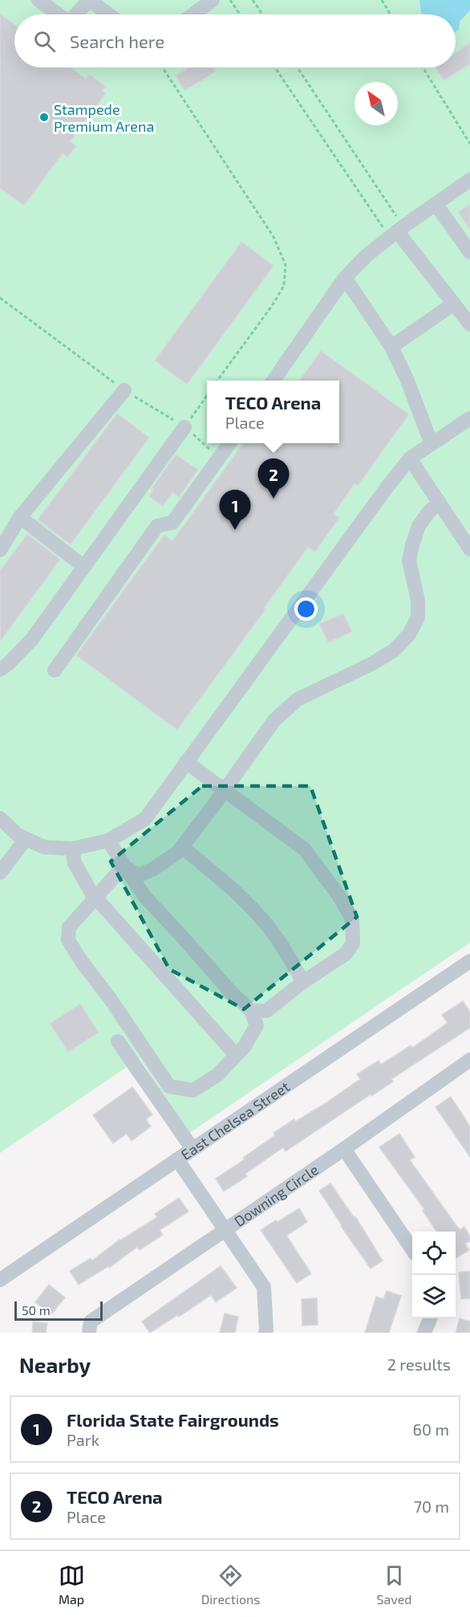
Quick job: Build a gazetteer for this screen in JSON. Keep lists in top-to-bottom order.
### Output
{
  "streets": {
    "street": ["East Chelsea Street", "Downing Circle"]
  },
  "places": ["Stampede Premium Arena"],
  "scale_bar": "50 m",
  "north": "top left",
  "page": {
    "search": "Search here",
    "popup": ["TECO Arena", "Place"],
    "pins": ["2", "1"],
    "scale": "50 m",
    "heading": ["Nearby", "2 results"],
    "list": [
      {
        "mark": "1",
        "name": "Florida State Fairgrounds",
        "note": "Park",
        "value": "60 m"
      },
      {
        "mark": "2",
        "name": "TECO Arena",
        "note": "Place",
        "value": "70 m"
      }
    ],
    "nav": ["Map", "Directions", "Saved"]
  }
}
